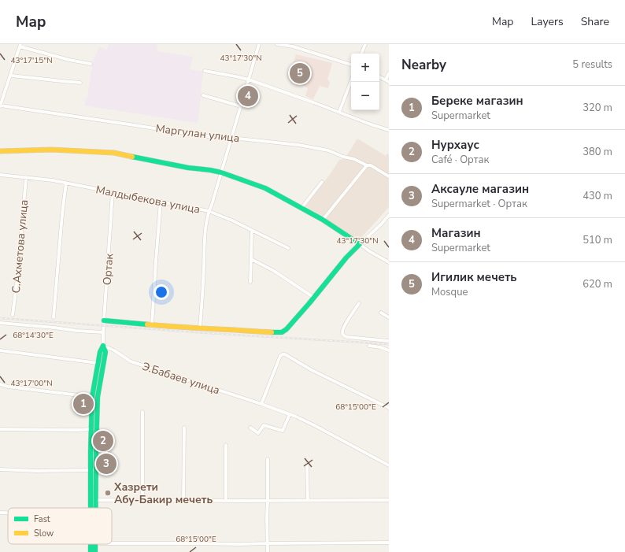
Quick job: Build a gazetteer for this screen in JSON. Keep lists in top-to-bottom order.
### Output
{
  "streets": {
    "street": [
      "Маргулан улица",
      "Малдыбекова улица",
      "С.Ахметова улица",
      "Ортак",
      "Э.Бабаев улица"
    ]
  },
  "crossings": [
    ["Малдыбекова улица", "С.Ахметова улица"],
    ["Малдыбекова улица", "Ортак"],
    ["Ортак", "Э.Бабаев улица"]
  ],
  "places": ["Хазрети Абу-Бакир мечеть"],
  "legend": ["Fast", "Slow"],
  "page": {
    "header": "Map",
    "nav": ["Map", "Layers", "Share"],
    "heading": ["Nearby", "5 results"],
    "map_buttons": ["+", "−"],
    "pins": [
      "5",
      "4",
      "1",
      "2",
      "3"
    ],
    "list": [
      {
        "mark": "1",
        "name": "Береке магазин",
        "note": "Supermarket",
        "value": "320 m"
      },
      {
        "mark": "2",
        "name": "Нурхаус",
        "note": "Café · Ортак",
        "value": "380 m"
      },
      {
        "mark": "3",
        "name": "Аксауле магазин",
        "note": "Supermarket · Ортак",
        "value": "430 m"
      },
      {
        "mark": "4",
        "name": "Магазин",
        "note": "Supermarket",
        "value": "510 m"
      },
      {
        "mark": "5",
        "name": "Игилик мечеть",
        "note": "Mosque",
        "value": "620 m"
      }
    ]
  },
  "coordinates": [
    "43°17'30\"N",
    "43°17'15\"N",
    "68°14'30\"E",
    "43°17'00\"N",
    "68°15'00\"E"
  ]
}
